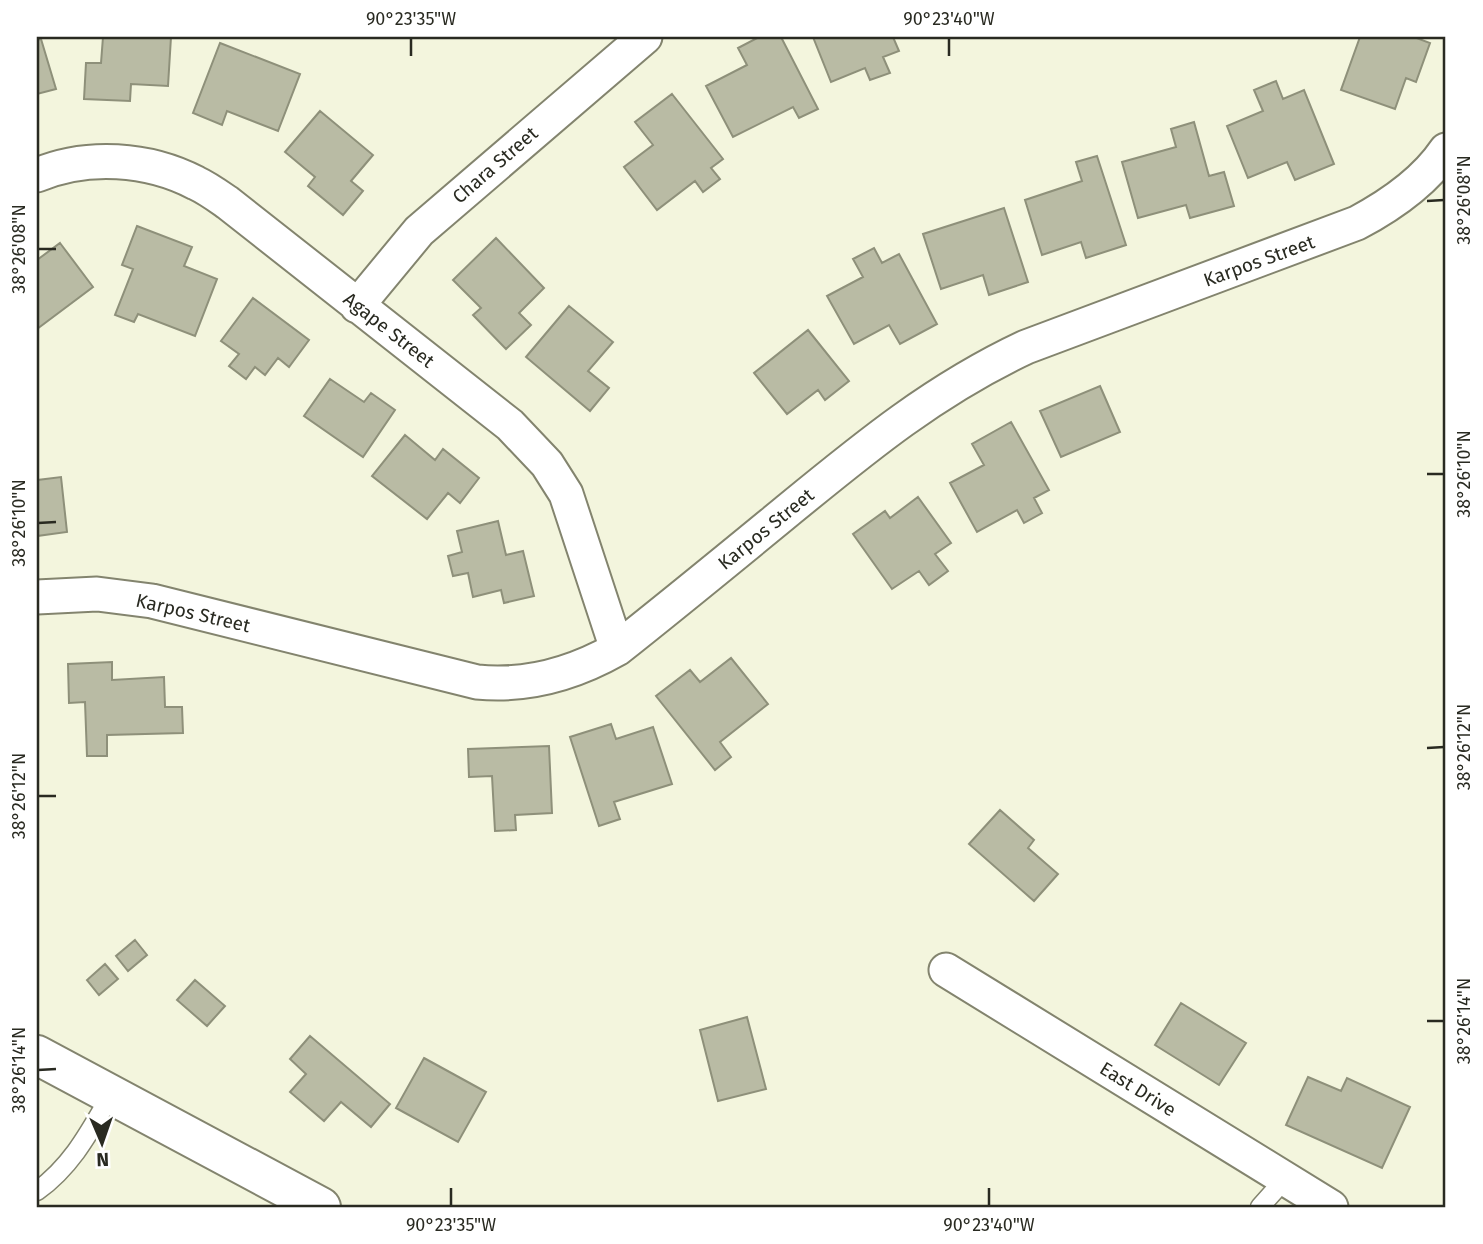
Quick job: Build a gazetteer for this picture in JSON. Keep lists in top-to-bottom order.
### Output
{
  "streets": {
    "street": [
      "Chara Street",
      "Karpos Street",
      "Agape Street",
      "East Drive"
    ]
  },
  "crossings": [
    ["Chara Street", "Agape Street"],
    ["Karpos Street", "Agape Street"]
  ],
  "north": "bottom",
  "coordinates": [
    "90°23'35\"W",
    "90°23'40\"W",
    "38°26'08\"N",
    "38°26'10\"N",
    "38°26'12\"N",
    "38°26'14\"N"
  ]
}
